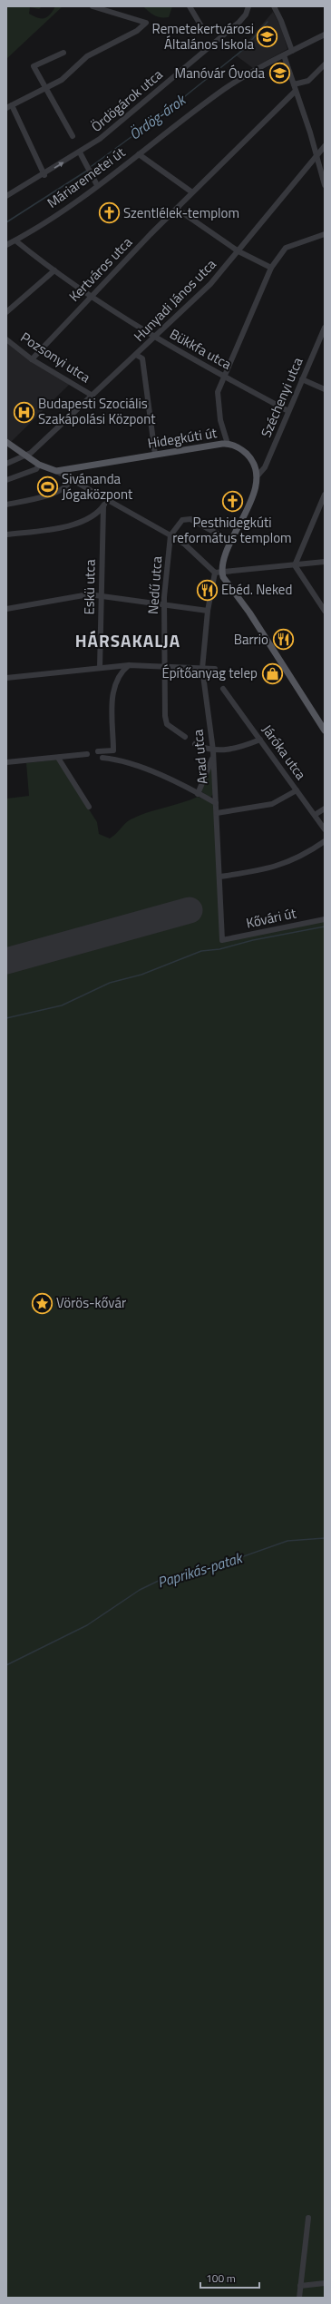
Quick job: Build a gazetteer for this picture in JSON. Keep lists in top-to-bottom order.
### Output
{
  "streets": {
    "main road": ["Hidegkúti út"],
    "street": [
      "Ördögárok utca",
      "Máriaremetei út",
      "Kertváros utca",
      "Hunyadi János utca",
      "Bükkfa utca",
      "Pozsonyi utca",
      "Széchenyi utca",
      "Nedű utca",
      "Eskü utca",
      "Járóka utca",
      "Arad utca",
      "Kővári út"
    ]
  },
  "crossings": [
    ["Máriaremetei út", "Bükkfa utca"],
    ["Kertváros utca", "Bükkfa utca"],
    ["Kertváros utca", "Pozsonyi utca"],
    ["Hunyadi János utca", "Bükkfa utca"],
    ["Hunyadi János utca", "Pozsonyi utca"],
    ["Hunyadi János utca", "Hidegkúti út"],
    ["Bükkfa utca", "Széchenyi utca"],
    ["Széchenyi utca", "Hidegkúti út"],
    ["Arad utca", "Kővári út"]
  ],
  "districts": ["HÁRSAKALJA"],
  "water": ["Ördög-árok", "Paprikás-patak"],
  "places": {
    "school or university": ["Remetekertvárosi Általános Iskola", "Manóvár Óvoda"],
    "church": ["Szentlélek-templom", "Pesthidegkúti református templom"],
    "hospital": ["Budapesti Szociális Szakápolási Központ"],
    "sports": ["Sivánanda Jógaközpont"],
    "restaurant": ["Ebéd. Neked", "Barrio"],
    "shop": ["Építőanyag telep"],
    "place": ["Vörös-kővár"]
  },
  "scale_bar": "100 m"
}
